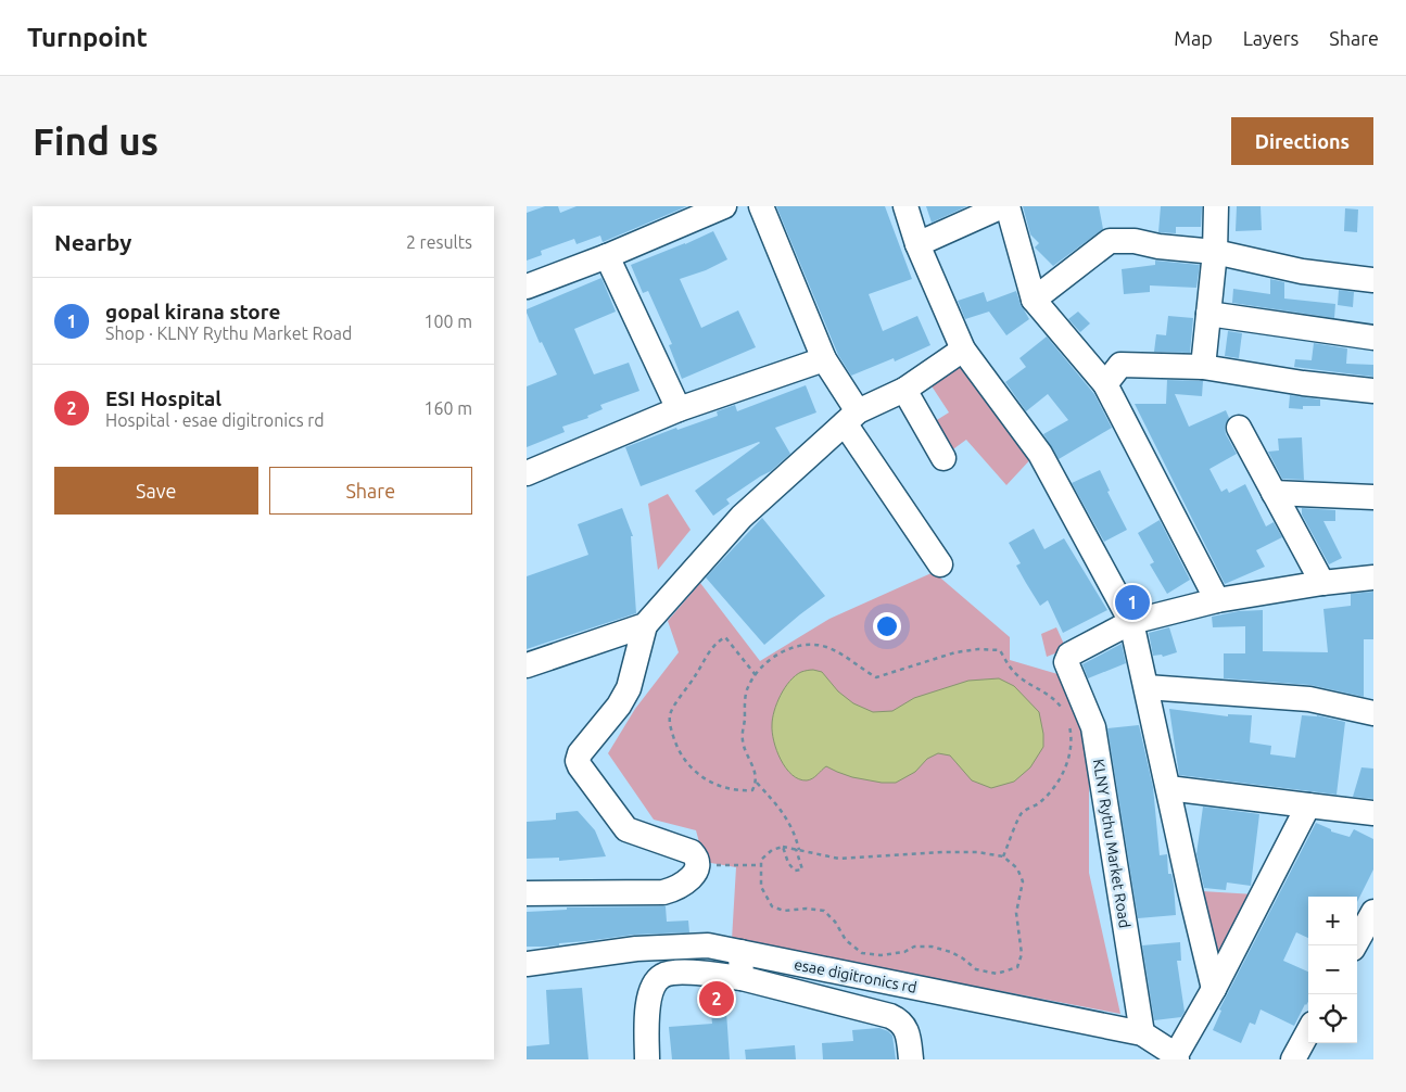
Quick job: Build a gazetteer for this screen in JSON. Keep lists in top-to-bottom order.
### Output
{
  "streets": {
    "street": ["KLNY Rythu Market Road", "esae digitronics rd"]
  },
  "crossings": [
    ["KLNY Rythu Market Road", "esae digitronics rd"]
  ],
  "page": {
    "header": "Turnpoint",
    "nav": ["Map", "Layers", "Share"],
    "buttons": [
      "Directions",
      ["Save", "Share"]
    ],
    "title": "Find us",
    "heading": ["Nearby", "2 results"],
    "list": [
      {
        "mark": "1",
        "name": "gopal kirana store",
        "note": "Shop · KLNY Rythu Market Road",
        "value": "100 m"
      },
      {
        "mark": "2",
        "name": "ESI Hospital",
        "note": "Hospital · esae digitronics rd",
        "value": "160 m"
      }
    ],
    "pins": ["1", "2"],
    "map_buttons": ["+", "−"]
  }
}
